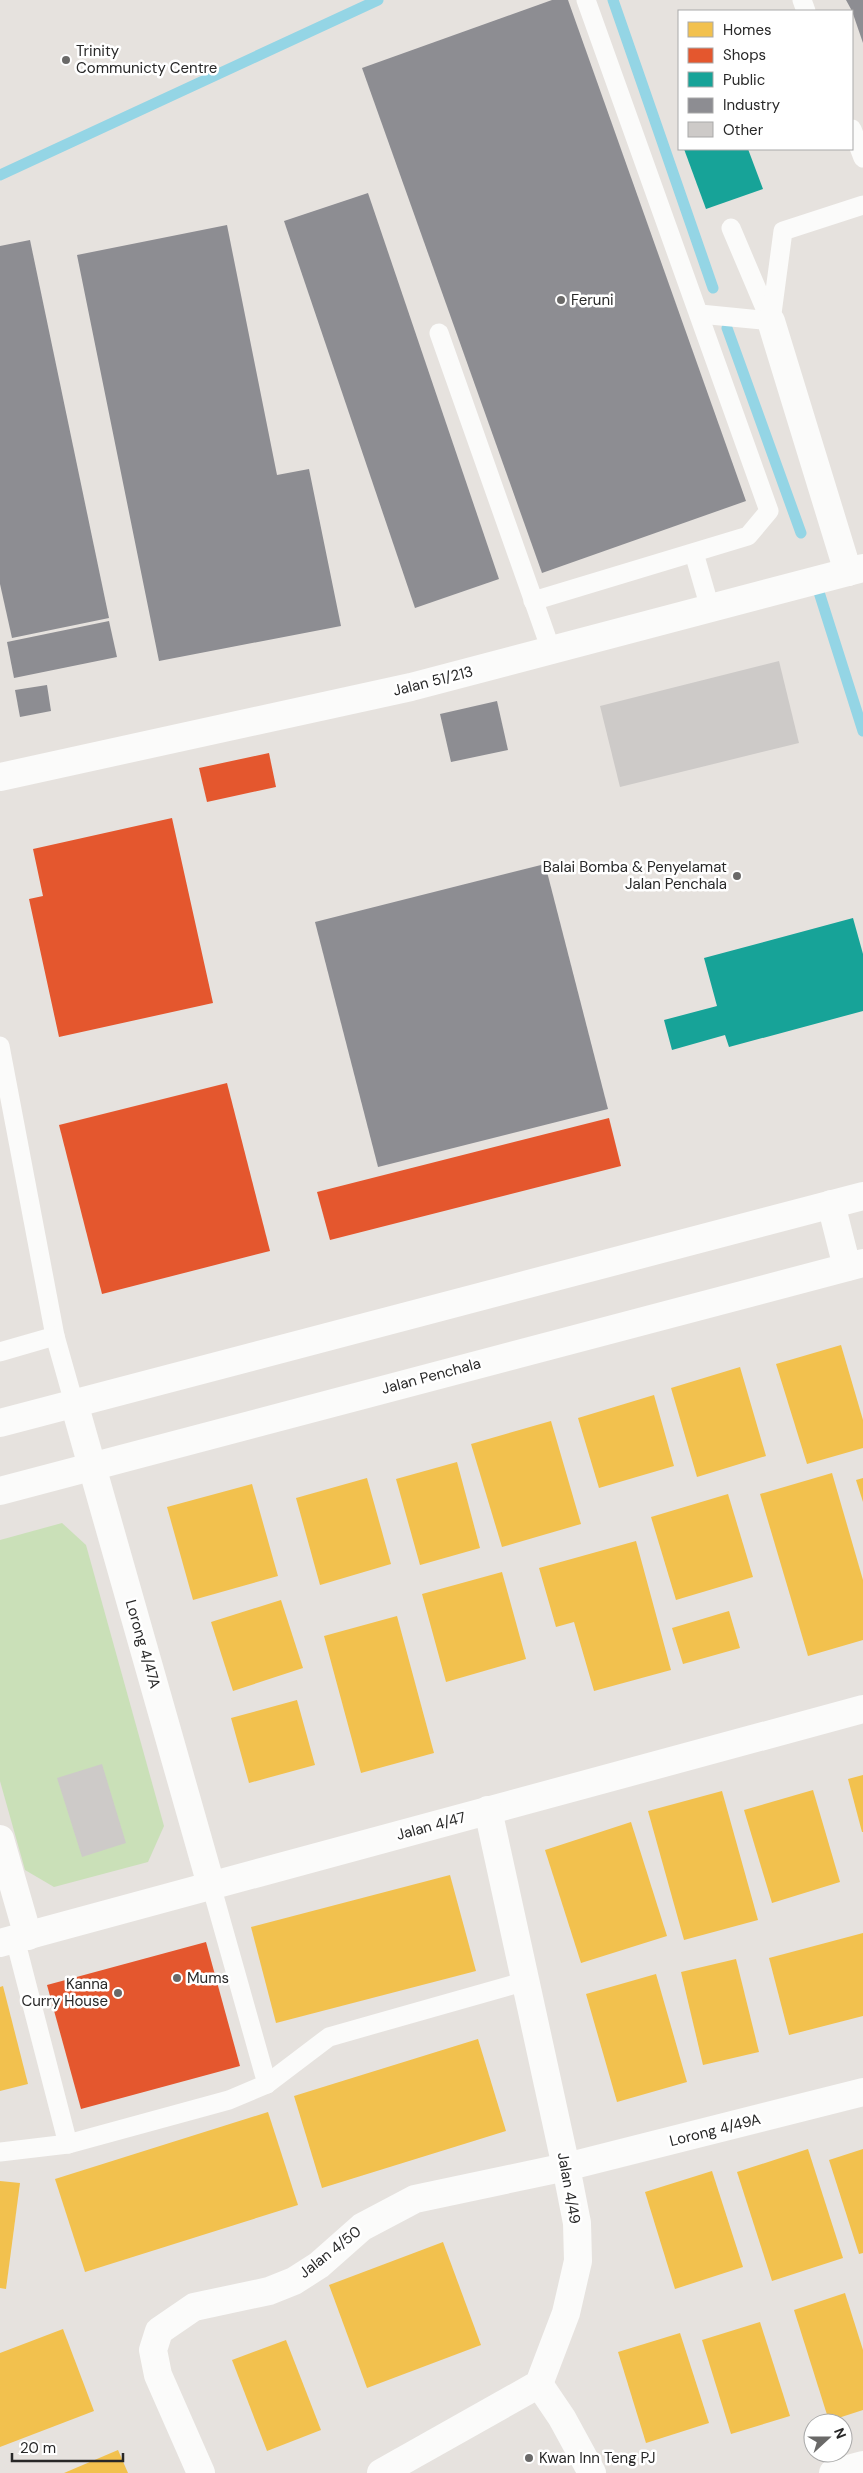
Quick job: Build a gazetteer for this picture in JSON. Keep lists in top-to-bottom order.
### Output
{
  "streets": {
    "street": [
      "Jalan 51/213",
      "Jalan Penchala",
      "Lorong 4/47A",
      "Jalan 4/47",
      "Lorong 4/49A",
      "Jalan 4/49",
      "Jalan 4/50"
    ]
  },
  "crossings": [
    ["Jalan Penchala", "Lorong 4/47A"],
    ["Lorong 4/47A", "Jalan 4/47"],
    ["Jalan 4/47", "Jalan 4/49"],
    ["Lorong 4/49A", "Jalan 4/49"],
    ["Lorong 4/49A", "Jalan 4/50"],
    ["Jalan 4/49", "Jalan 4/50"]
  ],
  "places": [
    "Trinity Communicty Centre",
    "Feruni",
    "Balai Bomba & Penyelamat Jalan Penchala",
    "Mums",
    "Kanna Curry House",
    "Kwan Inn Teng PJ"
  ],
  "legend": [
    "Homes",
    "Shops",
    "Public",
    "Industry",
    "Other"
  ],
  "scale_bar": "20 m",
  "north": "right"
}
